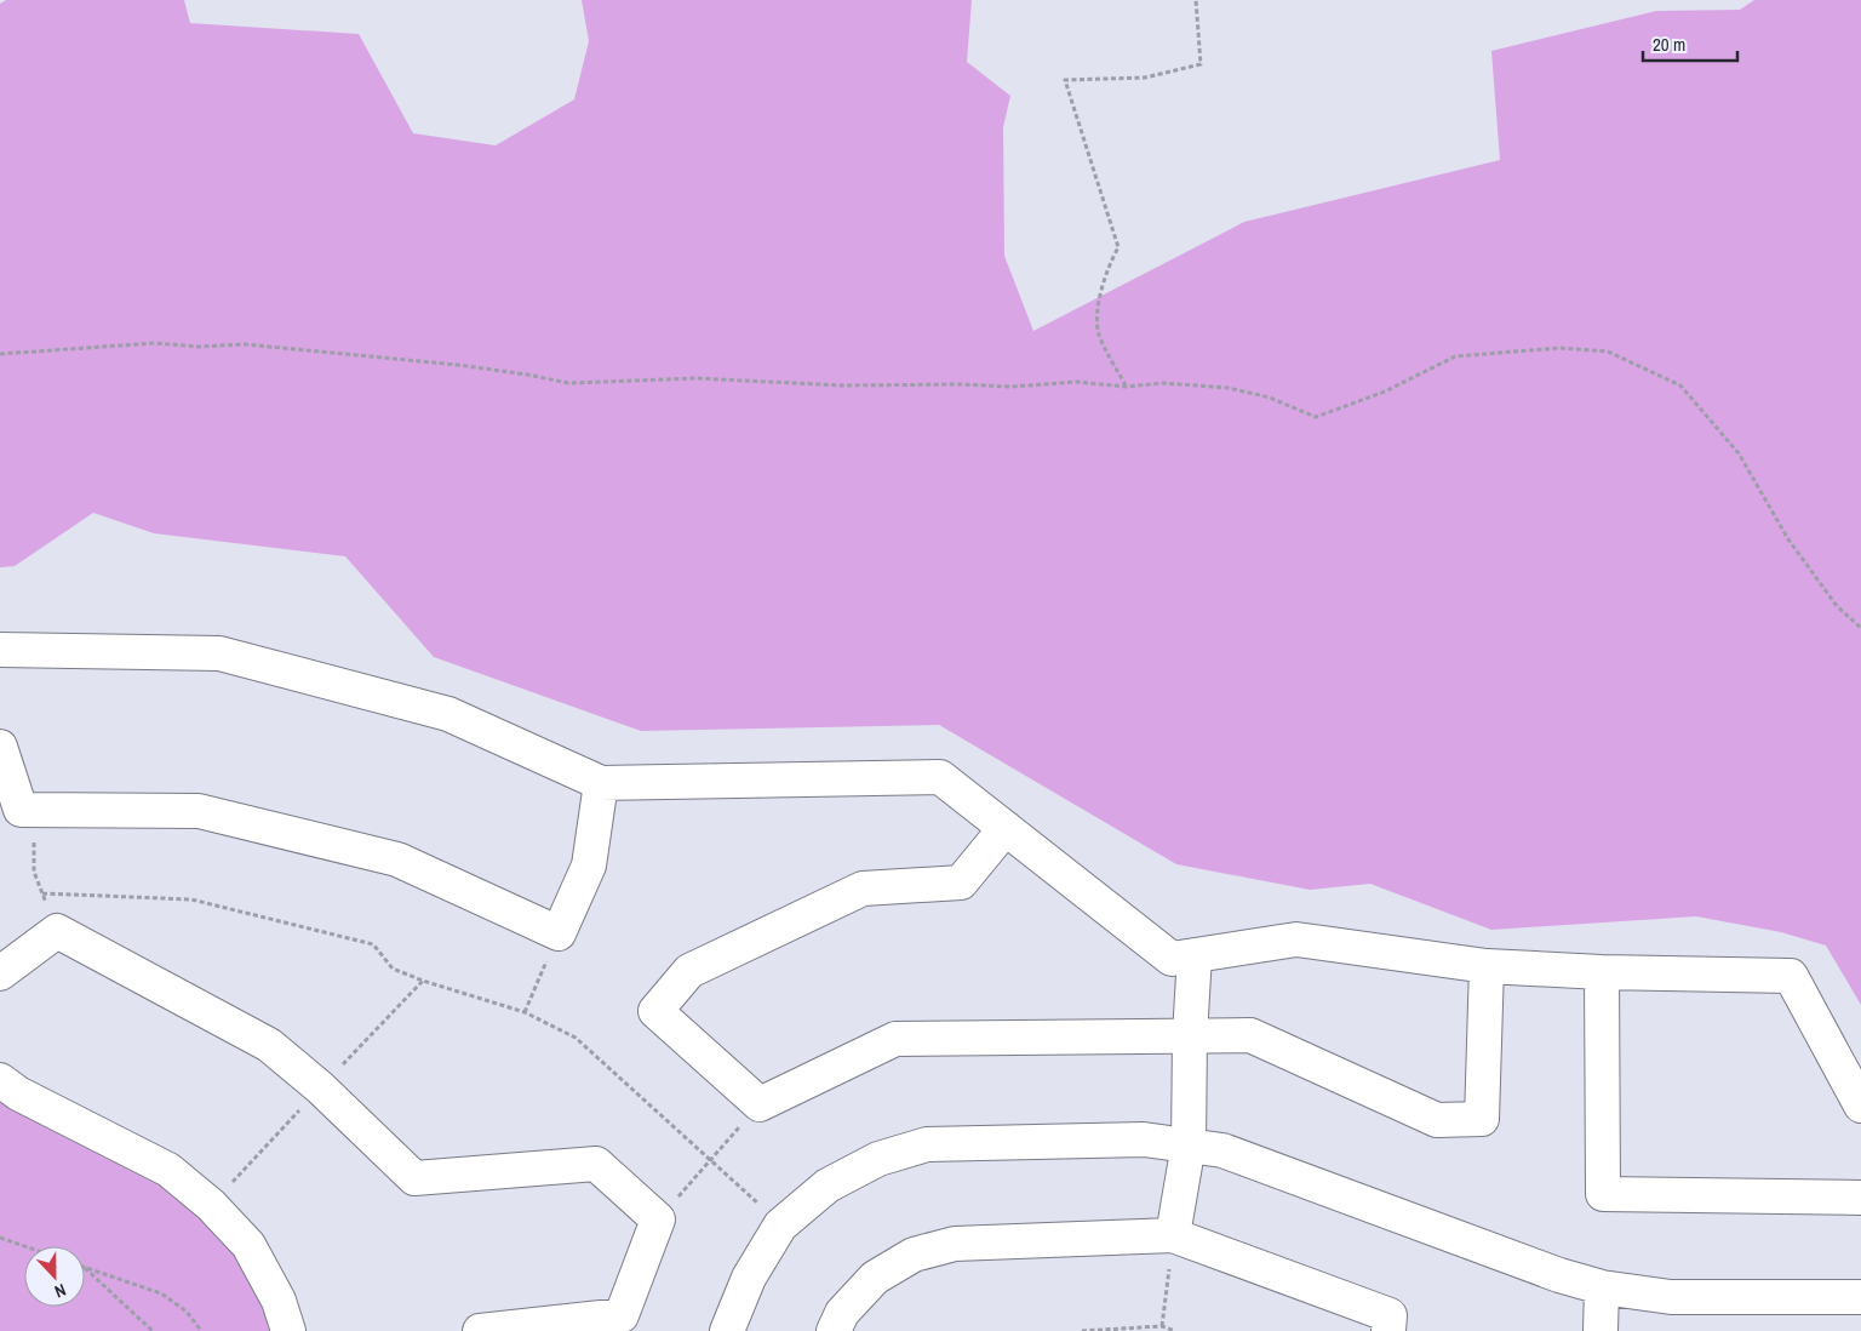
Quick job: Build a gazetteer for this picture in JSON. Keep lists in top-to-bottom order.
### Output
{
  "scale_bar": "20 m",
  "north": "bottom"
}
